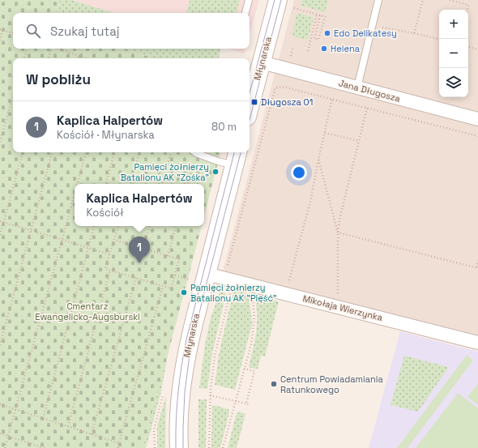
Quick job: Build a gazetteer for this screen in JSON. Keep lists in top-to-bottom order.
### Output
{
  "streets": {
    "street": ["Młynarska", "Jana Długosza", "Mikołaja Wierzynka"]
  },
  "crossings": [
    ["Młynarska", "Jana Długosza"],
    ["Młynarska", "Mikołaja Wierzynka"]
  ],
  "parks": ["Cmentarz Ewangelicko-Augsburski"],
  "places": {
    "other": [
      "Edo Delikatesy",
      "Helena",
      "Pamięci żołnierzy Batalionu AK \"Zośka\"",
      "Pamięci żołnierzy Batalionu AK \"Pięść\"",
      "Centrum Powiadamiania Ratunkowego"
    ],
    "transit": ["Długosza 01"]
  },
  "page": {
    "map_buttons": ["+", "−"],
    "search": "Szukaj tutaj",
    "heading": "W pobliżu",
    "list": [
      {
        "mark": "1",
        "name": "Kaplica Halpertów",
        "note": "Kościół · Młynarska",
        "value": "80 m"
      }
    ],
    "popup": ["Kaplica Halpertów", "Kościół"],
    "pins": "1"
  }
}
